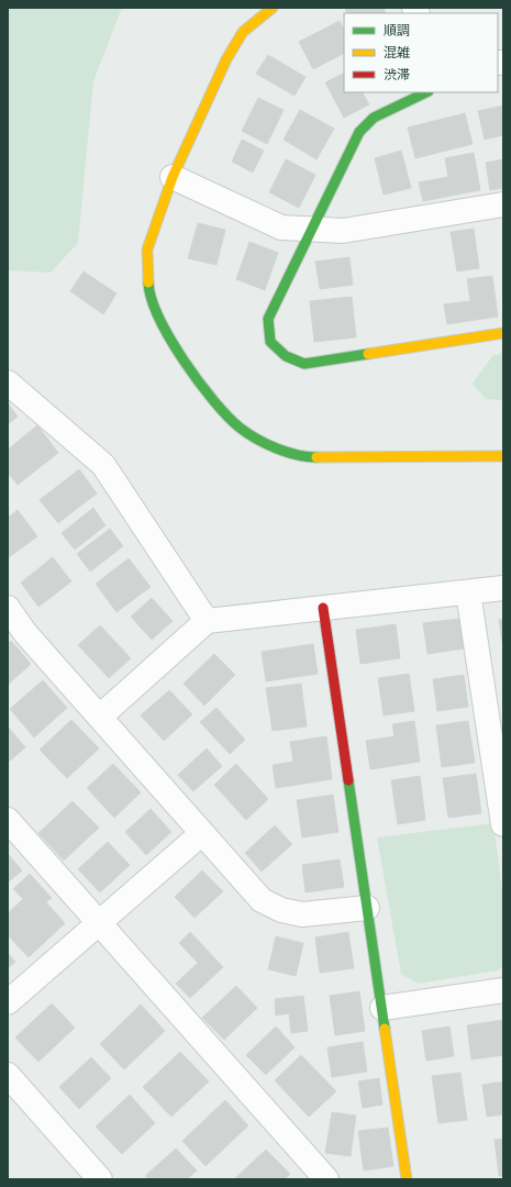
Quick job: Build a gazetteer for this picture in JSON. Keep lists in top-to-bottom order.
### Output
{
  "legend": ["順調", "混雑", "渋滞"]
}
